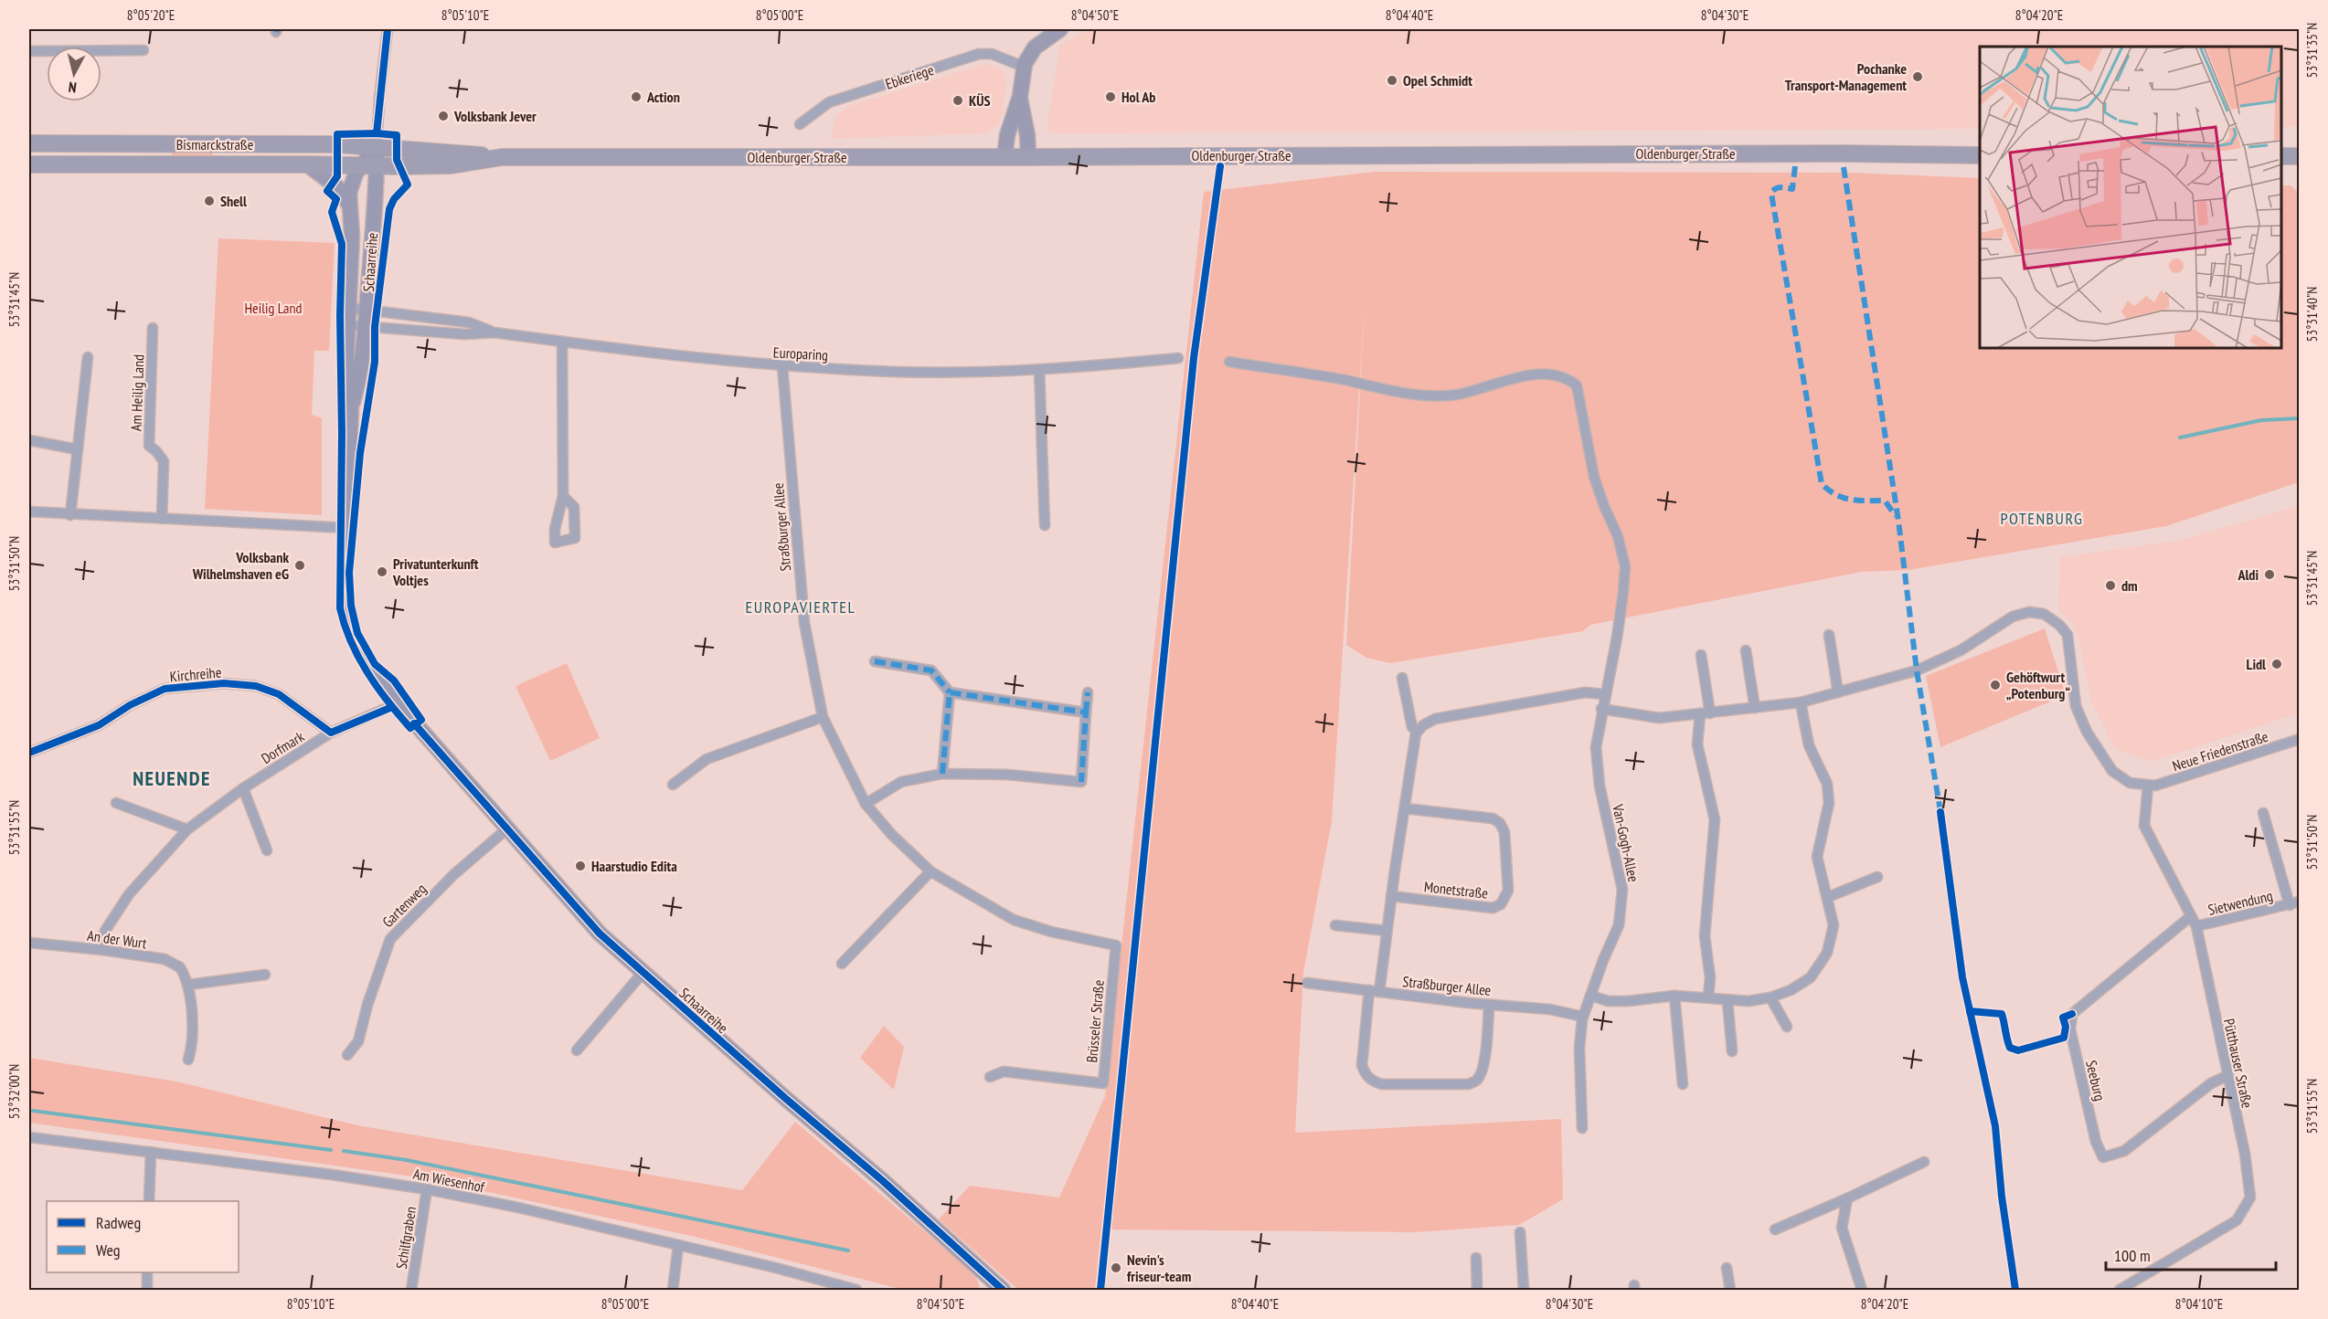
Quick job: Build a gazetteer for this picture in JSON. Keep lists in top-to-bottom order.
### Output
{
  "streets": {
    "main road": ["Bismarckstraße", "Oldenburger Straße", "Schaarreihe"],
    "street": [
      "Ebkeriege",
      "Europaring",
      "Am Heilig Land",
      "Straßburger Allee",
      "Kirchreihe",
      "Dorfmark",
      "Neue Friedenstraße",
      "Van-Gogh-Allee",
      "Monetstraße",
      "Sietwendung",
      "Gartenweg",
      "An der Wurt",
      "Brüsseler Straße",
      "Pütthauser Straße",
      "Seeburg",
      "Am Wiesenhof",
      "Schilfgraben"
    ]
  },
  "crossings": [
    ["Bismarckstraße", "Oldenburger Straße"],
    ["Bismarckstraße", "Schaarreihe"],
    ["Oldenburger Straße", "Schaarreihe"],
    ["Schaarreihe", "Europaring"],
    ["Schaarreihe", "Dorfmark"],
    ["Schaarreihe", "Gartenweg"],
    ["Europaring", "Straßburger Allee"],
    ["Straßburger Allee", "Van-Gogh-Allee"],
    ["Straßburger Allee", "Brüsseler Straße"],
    ["Kirchreihe", "Dorfmark"],
    ["Dorfmark", "An der Wurt"],
    ["Neue Friedenstraße", "Pütthauser Straße"],
    ["Sietwendung", "Pütthauser Straße"],
    ["Pütthauser Straße", "Seeburg"],
    ["Am Wiesenhof", "Schilfgraben"]
  ],
  "districts": ["POTENBURG", "EUROPAVIERTEL", "NEUENDE"],
  "parks": ["Heilig Land"],
  "places": [
    "Pochanke Transport-Management",
    "Opel Schmidt",
    "Action",
    "Hol Ab",
    "KÜS",
    "Volksbank Jever",
    "Shell",
    "Volksbank Wilhelmshaven eG",
    "Privatunterkunft Voltjes",
    "Aldi",
    "dm",
    "Lidl",
    "Gehöftwurt „Potenburg“",
    "Haarstudio Edita",
    "Nevin's friseur-team"
  ],
  "legend": ["Radweg", "Weg"],
  "scale_bar": "100 m",
  "north": "bottom",
  "coordinates": [
    "8°05'20\"E",
    "8°05'10\"E",
    "8°05'00\"E",
    "8°04'50\"E",
    "8°04'40\"E",
    "8°04'30\"E",
    "8°04'20\"E",
    "53°31'35\"N",
    "53°31'45\"N",
    "53°31'40\"N",
    "53°31'50\"N",
    "53°31'55\"N",
    "53°32'00\"N",
    "8°04'10\"E"
  ]
}
